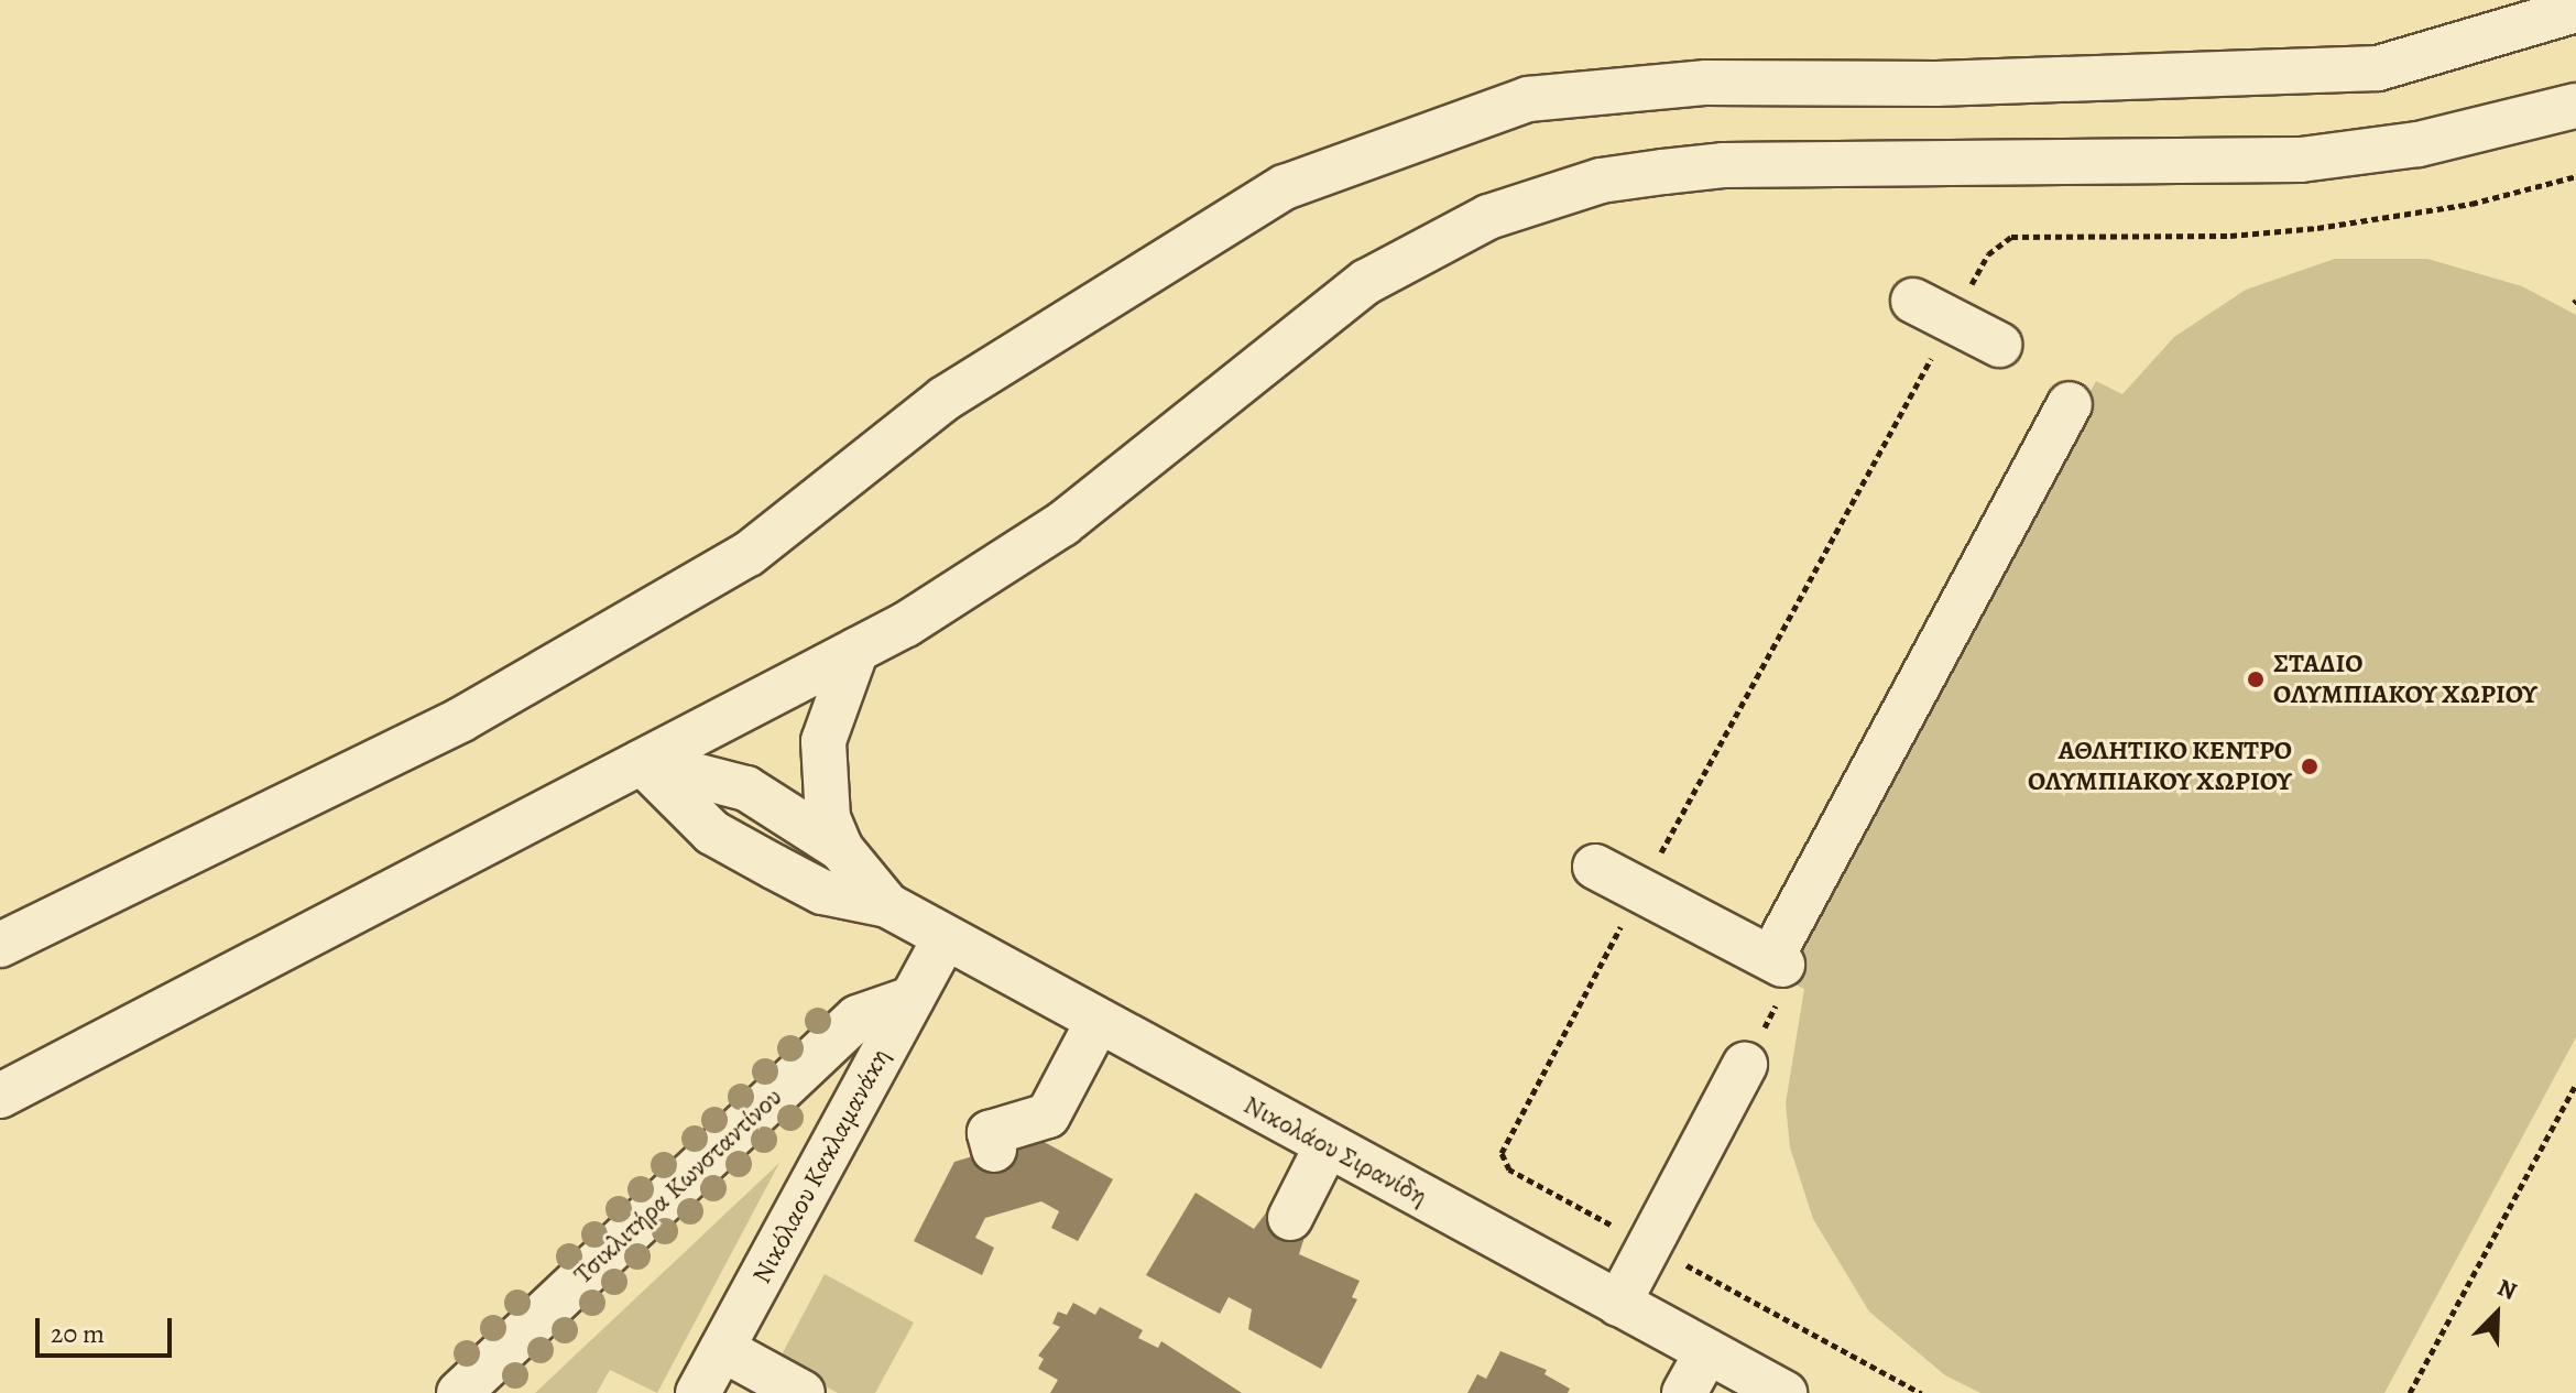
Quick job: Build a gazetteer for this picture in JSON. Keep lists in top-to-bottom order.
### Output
{
  "streets": {
    "street": ["Νικολάου Σιρανίδη", "Νικόλαου Κακλαμανάκη", "Τσικλιτήρα Κωνσταντίνου"]
  },
  "crossings": [
    ["Νικολάου Σιρανίδη", "Νικόλαου Κακλαμανάκη"],
    ["Νικόλαου Κακλαμανάκη", "Τσικλιτήρα Κωνσταντίνου"]
  ],
  "places": ["ΣΤΑΔΙΟ ΟΛΥΜΠΙΑΚΟΥ ΧΩΡΙΟΥ", "ΑΘΛΗΤΙΚΟ ΚΕΝΤΡΟ ΟΛΥΜΠΙΑΚΟΥ ΧΩΡΙΟΥ"],
  "scale_bar": "20 m",
  "north": "top right"
}
